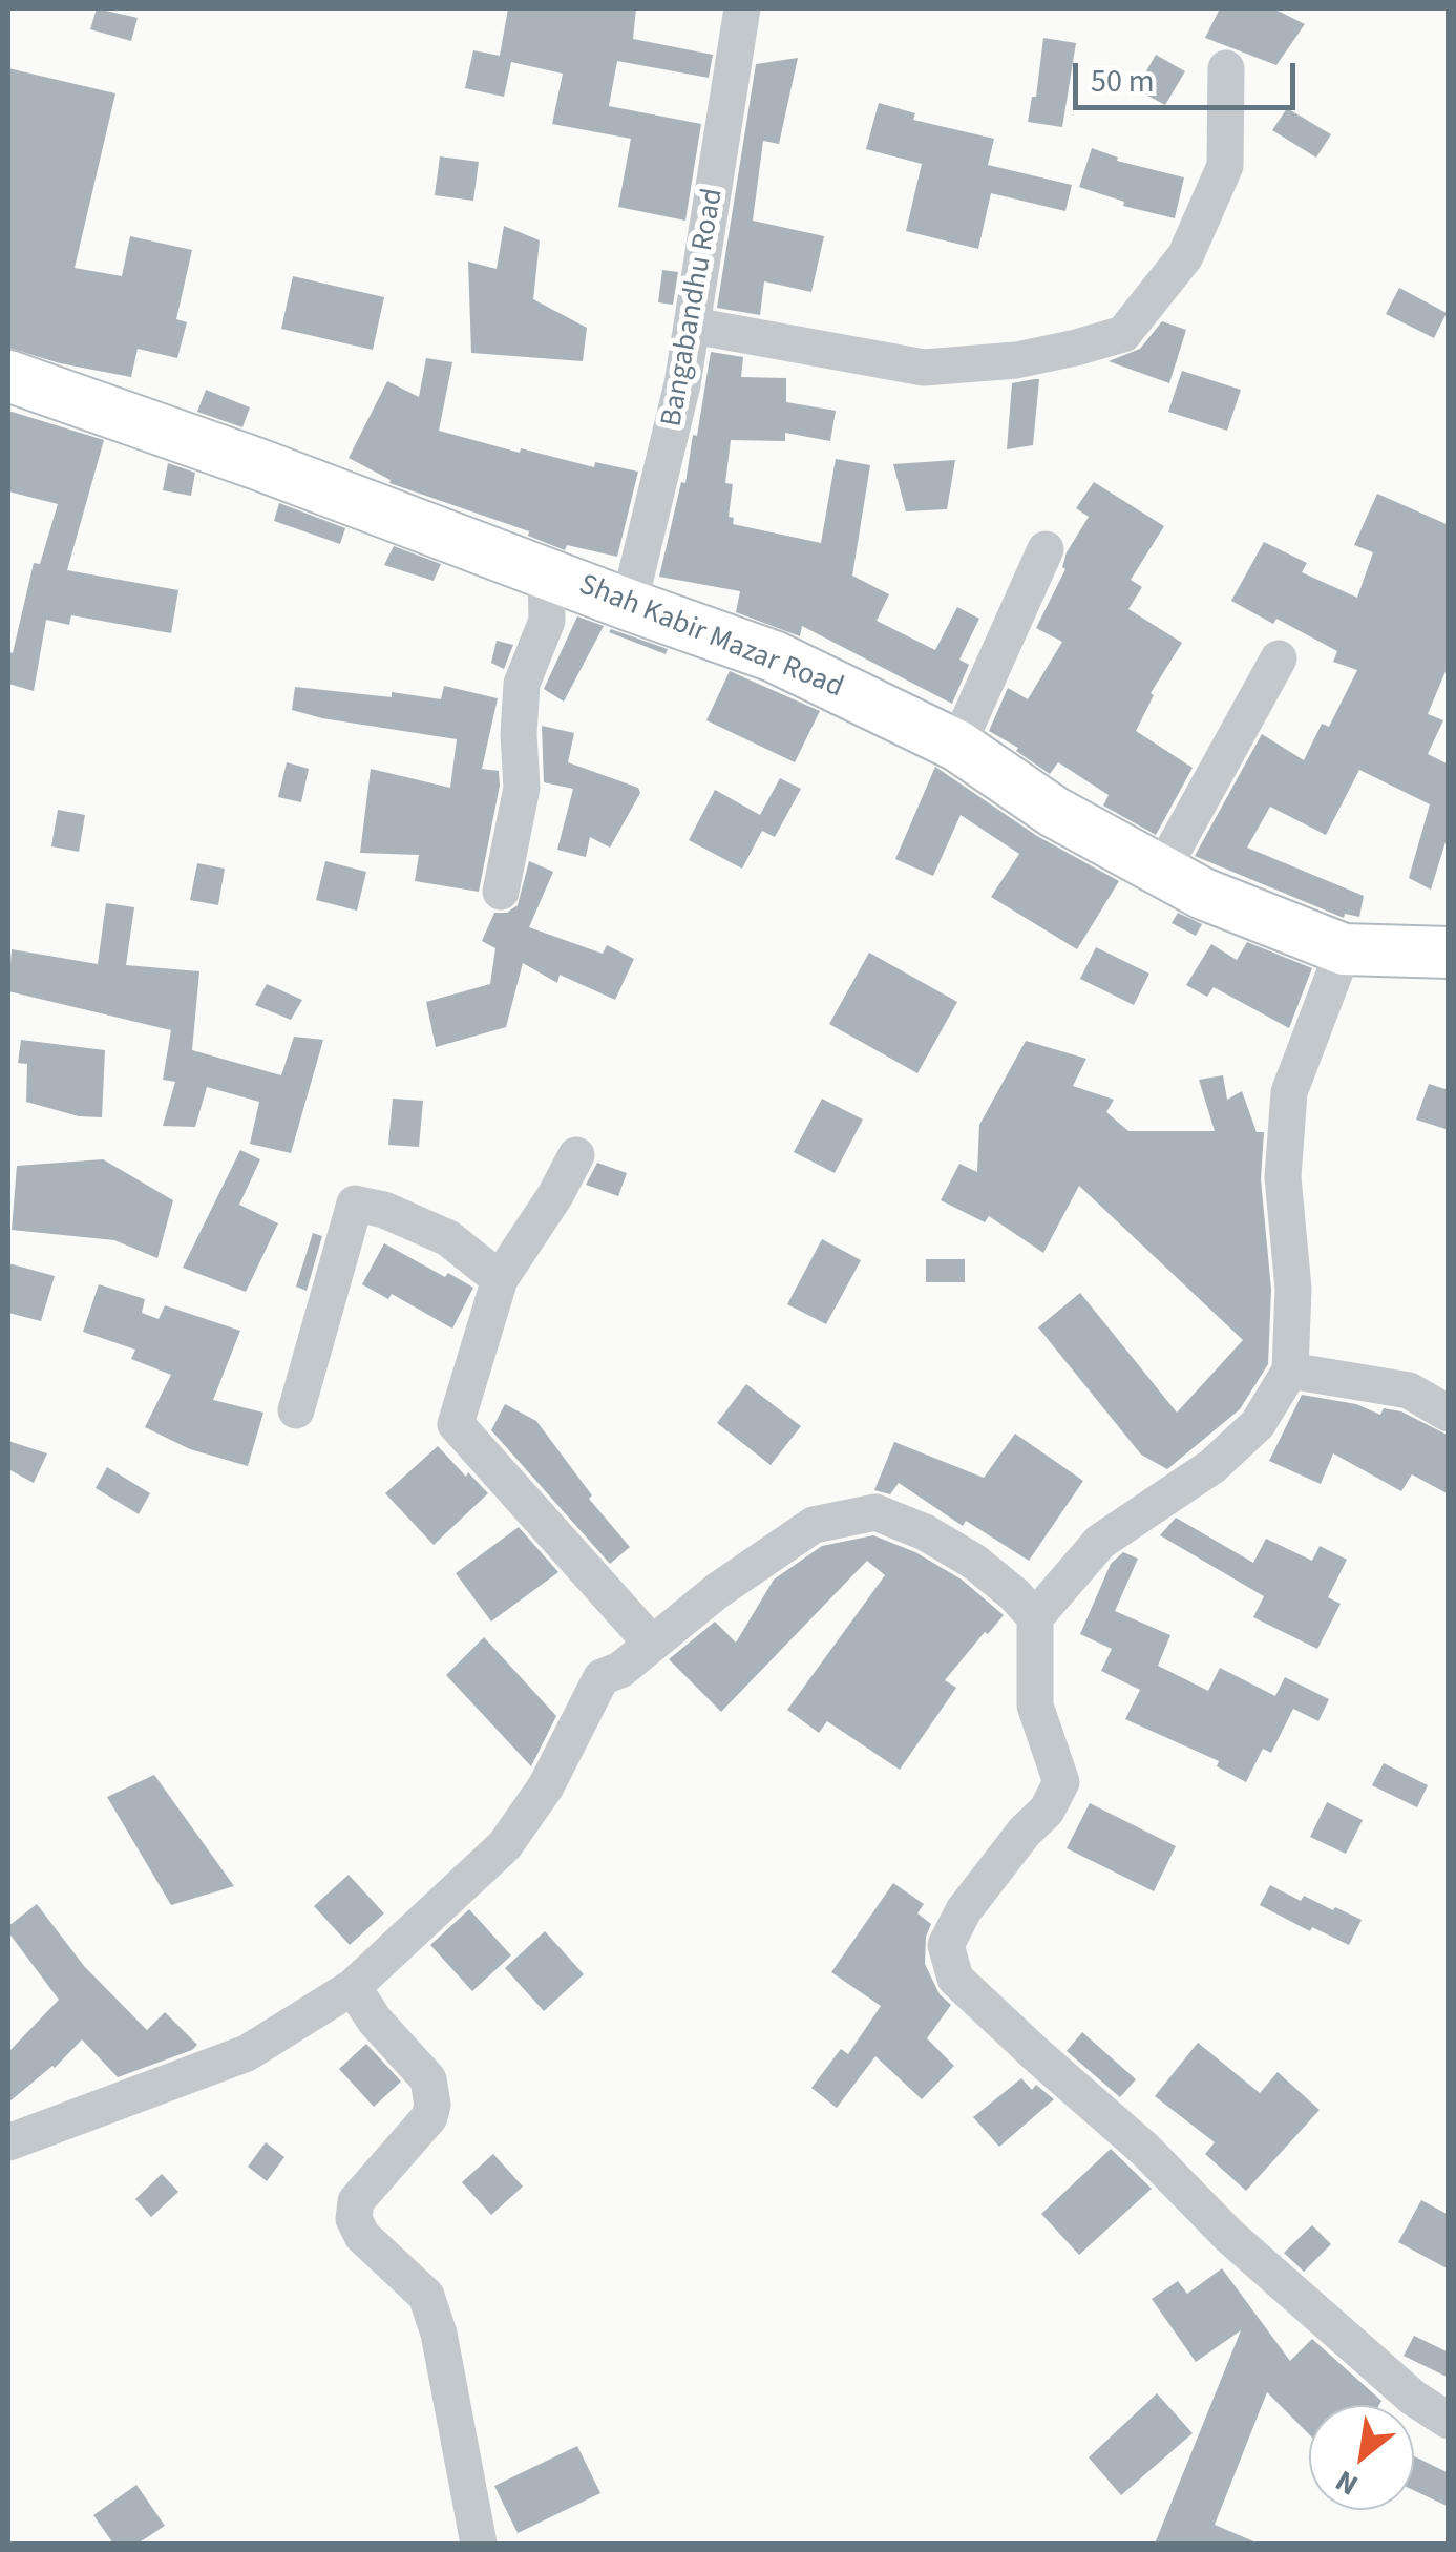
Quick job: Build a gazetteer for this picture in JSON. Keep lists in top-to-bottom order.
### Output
{
  "streets": {
    "street": ["Bangabandhu Road", "Shah Kabir Mazar Road"]
  },
  "crossings": [
    ["Bangabandhu Road", "Shah Kabir Mazar Road"]
  ],
  "scale_bar": "50 m",
  "north": "bottom left"
}
